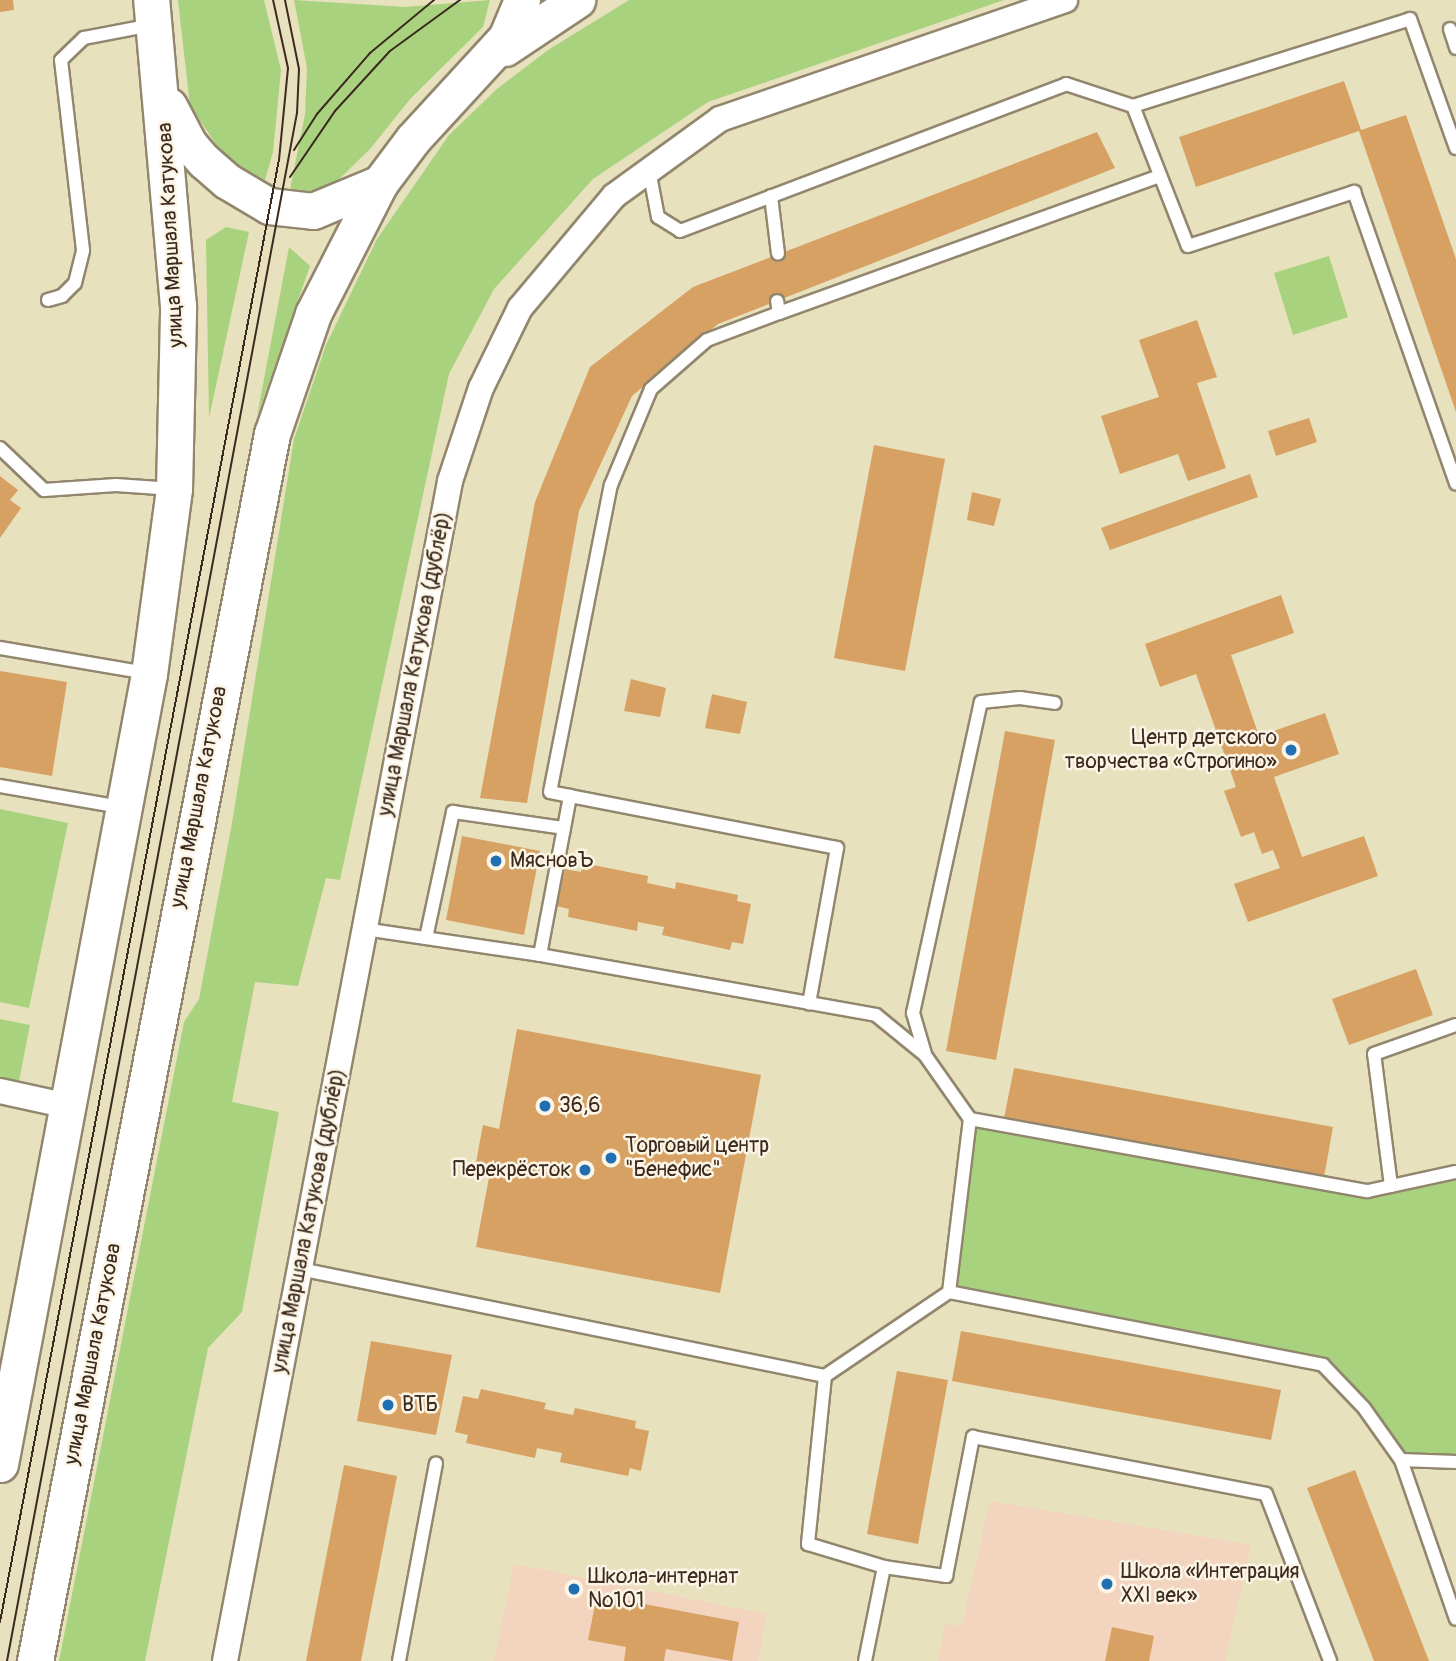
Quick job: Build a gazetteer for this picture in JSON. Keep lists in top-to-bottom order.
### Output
{
  "streets": {
    "main road": ["улица Маршала Катукова"],
    "street": ["улица Маршала Катукова (дублёр)"]
  },
  "places": [
    "Центр детского творчества «Строгино»",
    "МясновЪ",
    "36,6",
    "Торговый центр \"Бенефис\"",
    "Перекрёсток",
    "ВТБ",
    "Школа «Интеграция XXI век»",
    "Школа-интернат №101"
  ]
}
